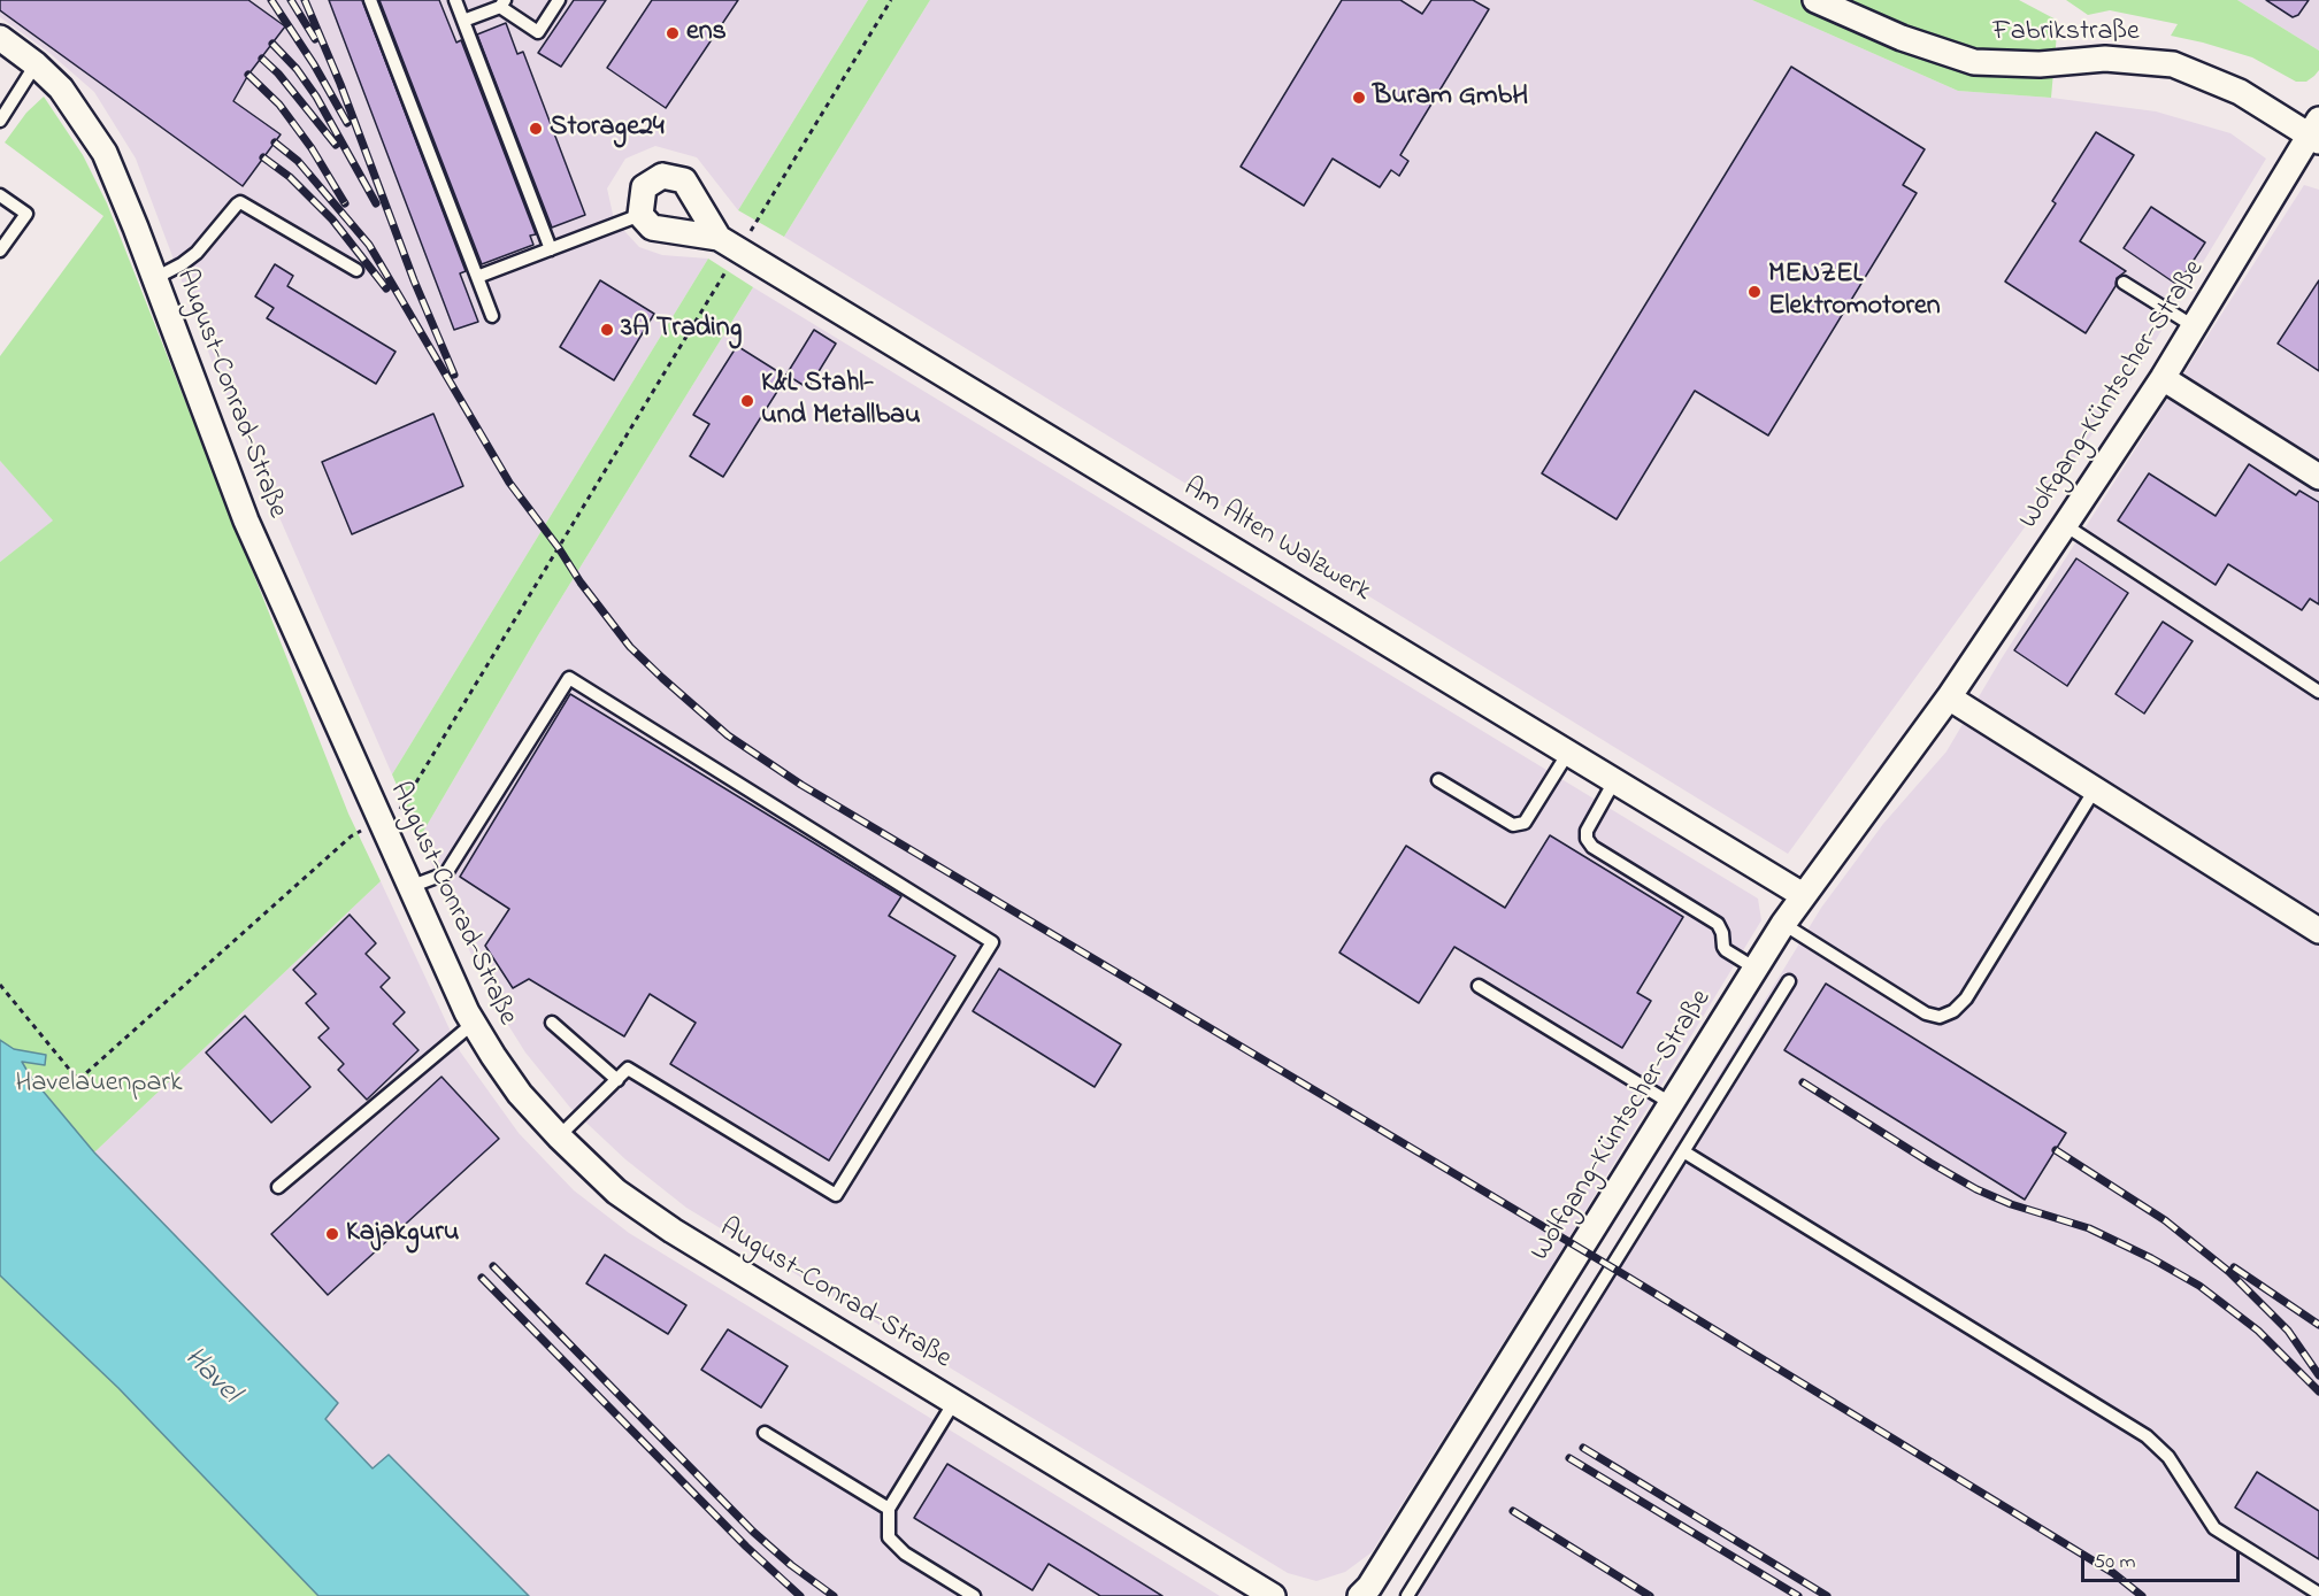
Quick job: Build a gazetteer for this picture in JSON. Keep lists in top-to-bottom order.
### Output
{
  "streets": {
    "street": [
      "Fabrikstraße",
      "August-Conrad-Straße",
      "Wolfgang-Küntscher-Straße",
      "Am Alten Walzwerk"
    ]
  },
  "crossings": [
    ["Fabrikstraße", "Wolfgang-Küntscher-Straße"],
    ["Wolfgang-Küntscher-Straße", "Am Alten Walzwerk"]
  ],
  "water": ["Havel"],
  "parks": ["Havelauenpark"],
  "places": [
    "ens",
    "Buram GmbH",
    "Storage24",
    "MENZEL Elektromotoren",
    "3A Trading",
    "K&L Stahl- und Metallbau",
    "Kajakguru"
  ],
  "scale_bar": "50 m"
}
